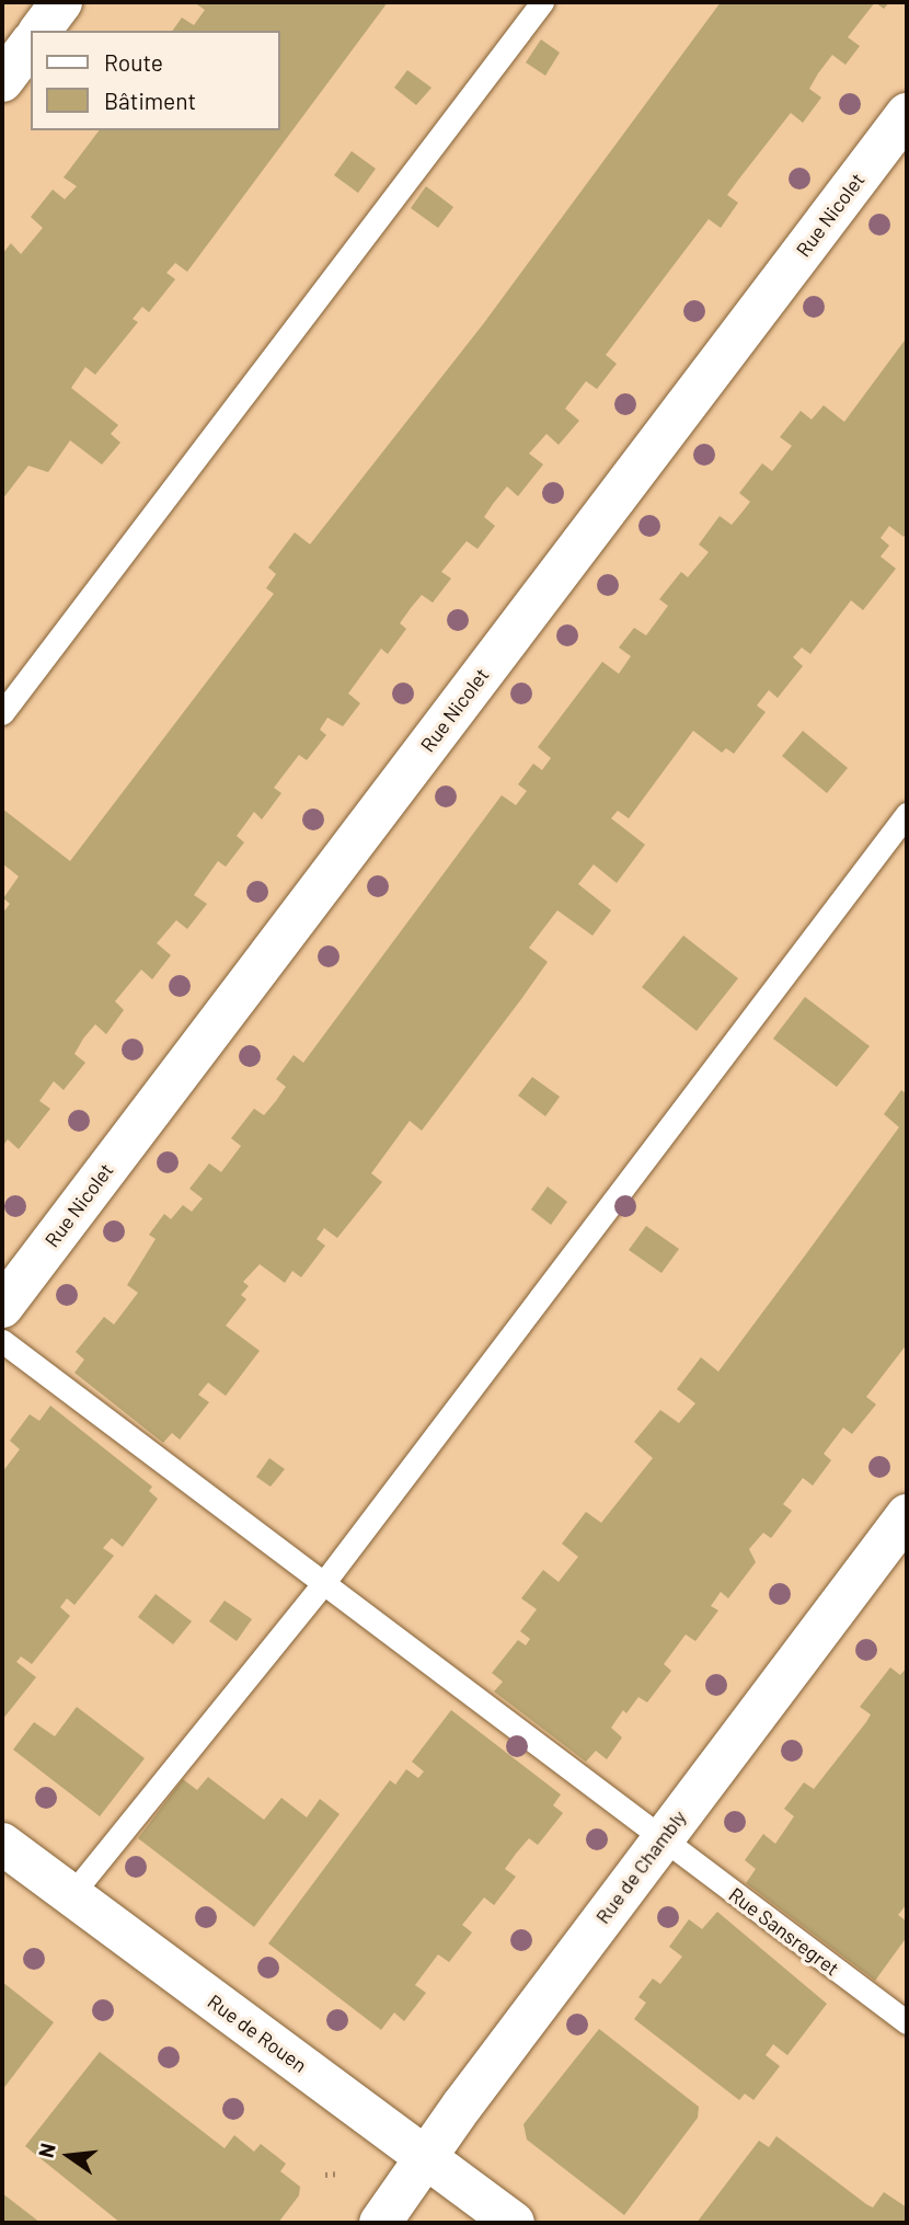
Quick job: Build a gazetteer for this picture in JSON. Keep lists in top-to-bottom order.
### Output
{
  "streets": {
    "street": ["Rue Nicolet", "Rue de Chambly", "Rue de Rouen"],
    "lane": ["Rue Sansregret"]
  },
  "crossings": [
    ["Rue de Chambly", "Rue Sansregret"],
    ["Rue de Chambly", "Rue de Rouen"]
  ],
  "legend": ["Route", "Bâtiment"],
  "north": "left"
}
